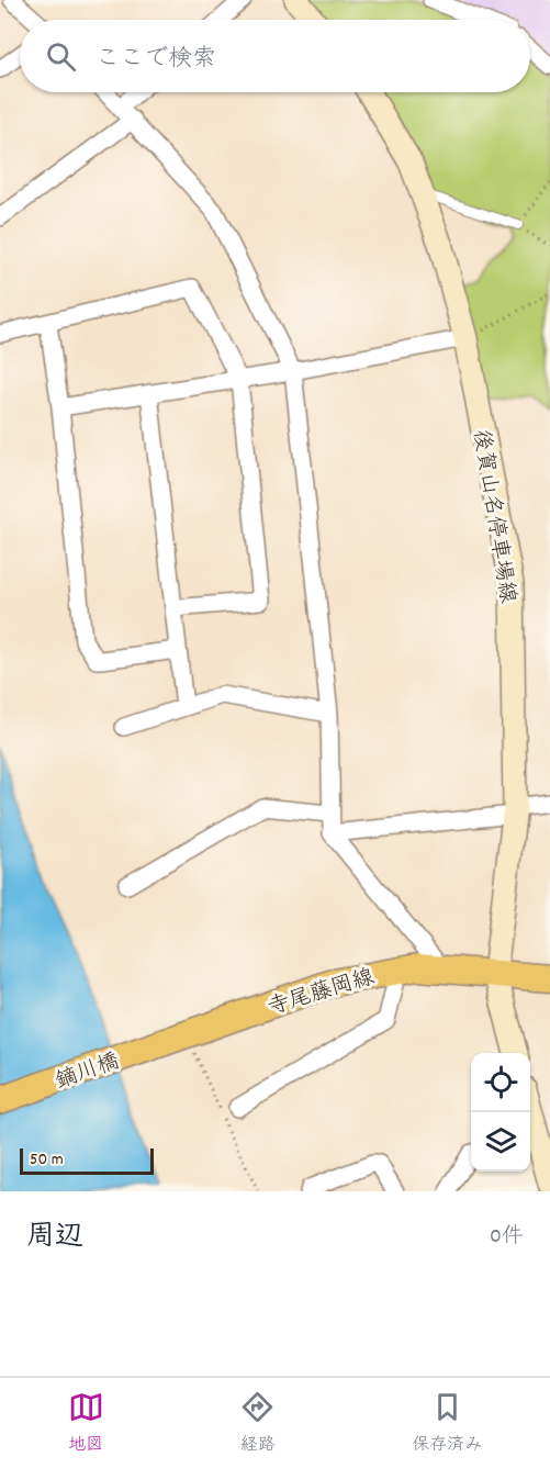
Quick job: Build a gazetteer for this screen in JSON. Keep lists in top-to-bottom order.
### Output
{
  "streets": {
    "main road": ["後賀山名停車場線", "寺尾藤岡線", "鏑川橋"]
  },
  "crossings": [
    ["後賀山名停車場線", "寺尾藤岡線"],
    ["寺尾藤岡線", "鏑川橋"]
  ],
  "scale_bar": "50 m",
  "page": {
    "search": "ここで検索",
    "scale": "50 m",
    "heading": ["周辺", "0件"],
    "nav": ["地図", "経路", "保存済み"]
  }
}
